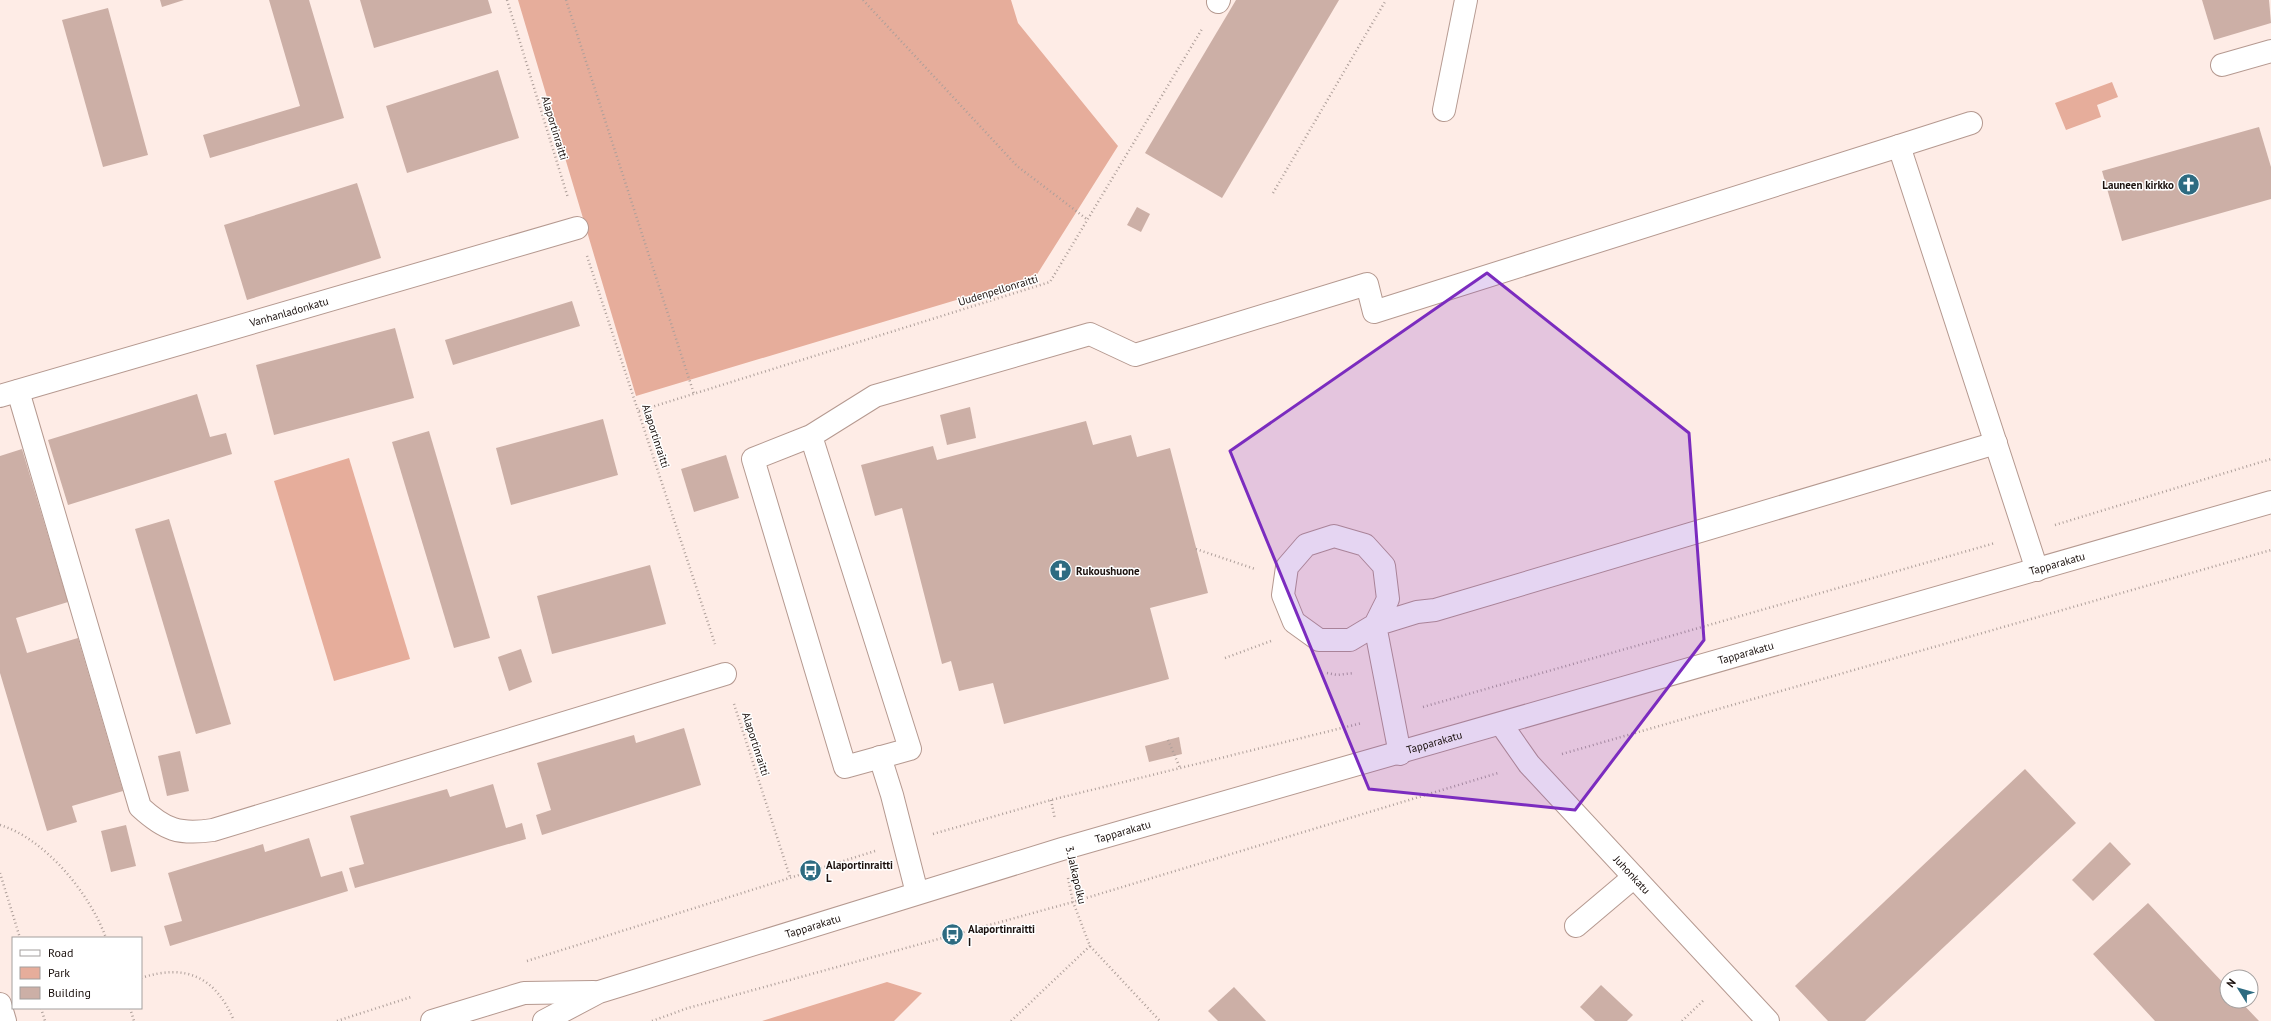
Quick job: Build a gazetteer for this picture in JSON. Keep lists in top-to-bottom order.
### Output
{
  "streets": {
    "main road": ["Vanhanladonkatu", "Tapparakatu", "Juhonkatu"],
    "path": ["Alaportinraitti", "Uudenpellonraitti", "3. Jalkapolku"]
  },
  "crossings": [
    ["Alaportinraitti", "Uudenpellonraitti"],
    ["Alaportinraitti", "Vanhanladonkatu"],
    ["Tapparakatu", "3. Jalkapolku"],
    ["Tapparakatu", "Juhonkatu"]
  ],
  "places": {
    "church": ["Launeen kirkko", "Rukoushuone"],
    "bus stop": ["Alaportinraitti L", "Alaportinraitti I"]
  },
  "legend": ["Road", "Park", "Building"],
  "north": "top left"
}
